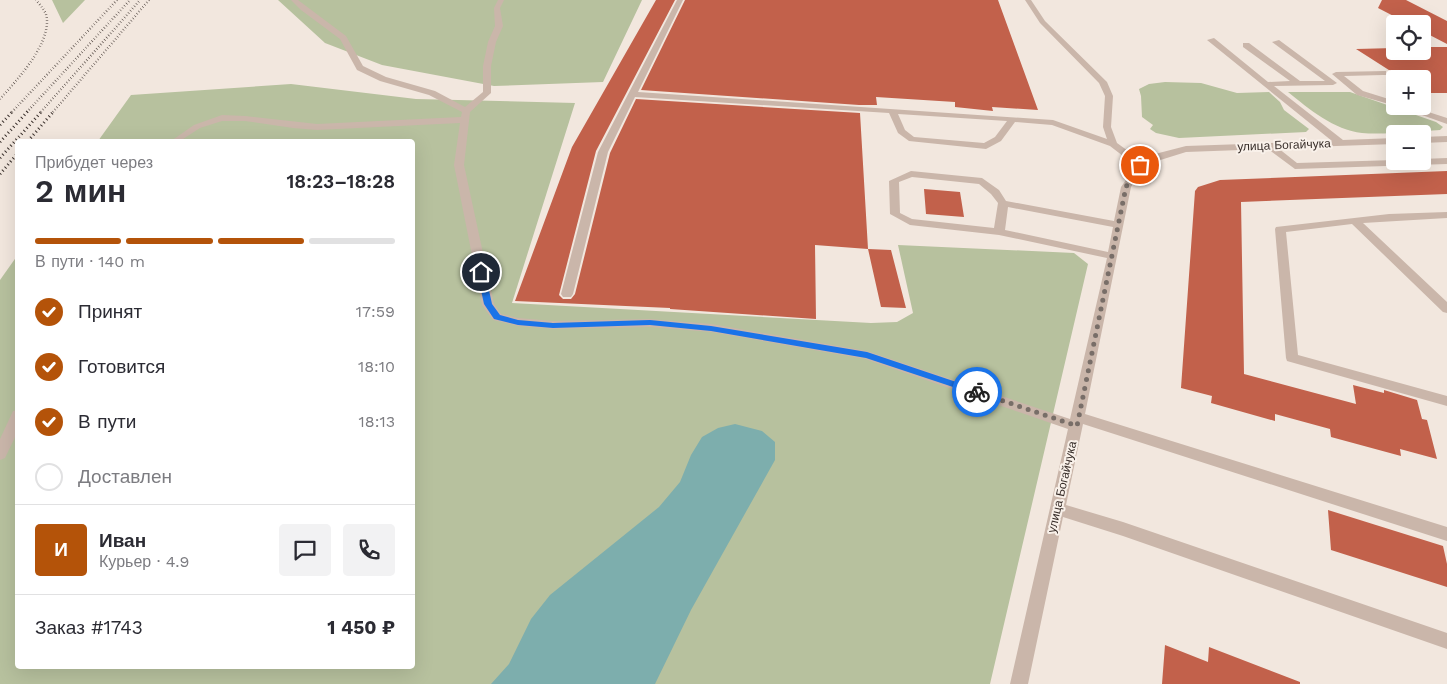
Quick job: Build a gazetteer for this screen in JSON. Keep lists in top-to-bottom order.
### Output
{
  "streets": {
    "street": ["улица Богайчука"]
  },
  "page": {
    "map_buttons": ["+", "−"],
    "heading": ["2 мин", "Прибудет через", "18:23–18:28"],
    "panel": [
      "Иван",
      "Курьер · 4.9",
      "Заказ #1743",
      "1 450 ₽"
    ],
    "bar": "В пути · 140 m",
    "list": [
      ["Принят", "17:59"],
      ["Готовится", "18:10"],
      ["В пути", "18:13"],
      "Доставлен"
    ],
    "round": "И"
  }
}
